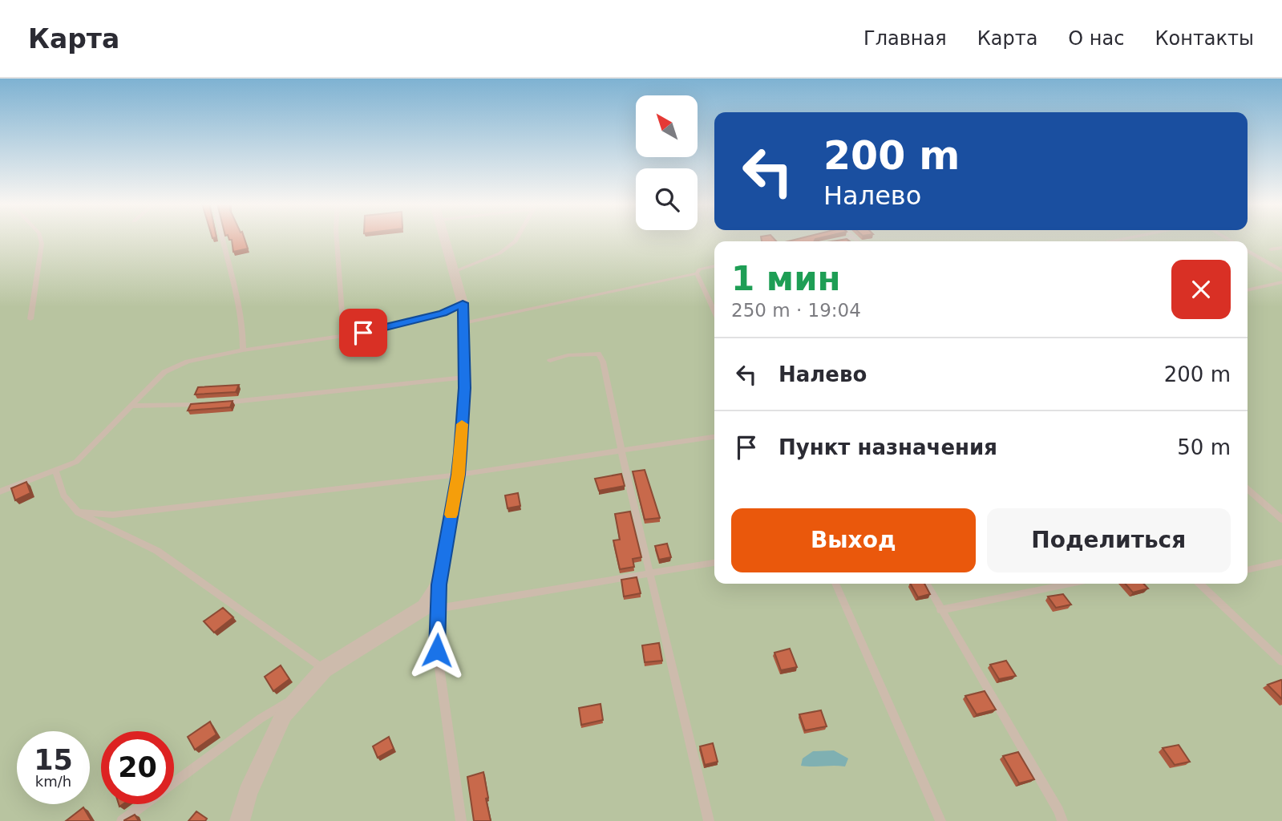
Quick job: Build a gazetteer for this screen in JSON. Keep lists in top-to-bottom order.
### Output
{
  "north": "top left",
  "page": {
    "header": "Карта",
    "nav": [
      "Главная",
      "Карта",
      "О нас",
      "Контакты"
    ],
    "turn": ["200 m", "Налево"],
    "heading": ["1 мин", "250 m · 19:04"],
    "list": [
      {
        "name": "Налево",
        "value": "200 m"
      },
      {
        "name": "Пункт назначения",
        "value": "50 m"
      }
    ],
    "buttons": ["Выход", "Поделиться"],
    "speed": "15 km/h",
    "limit": "20"
  }
}
